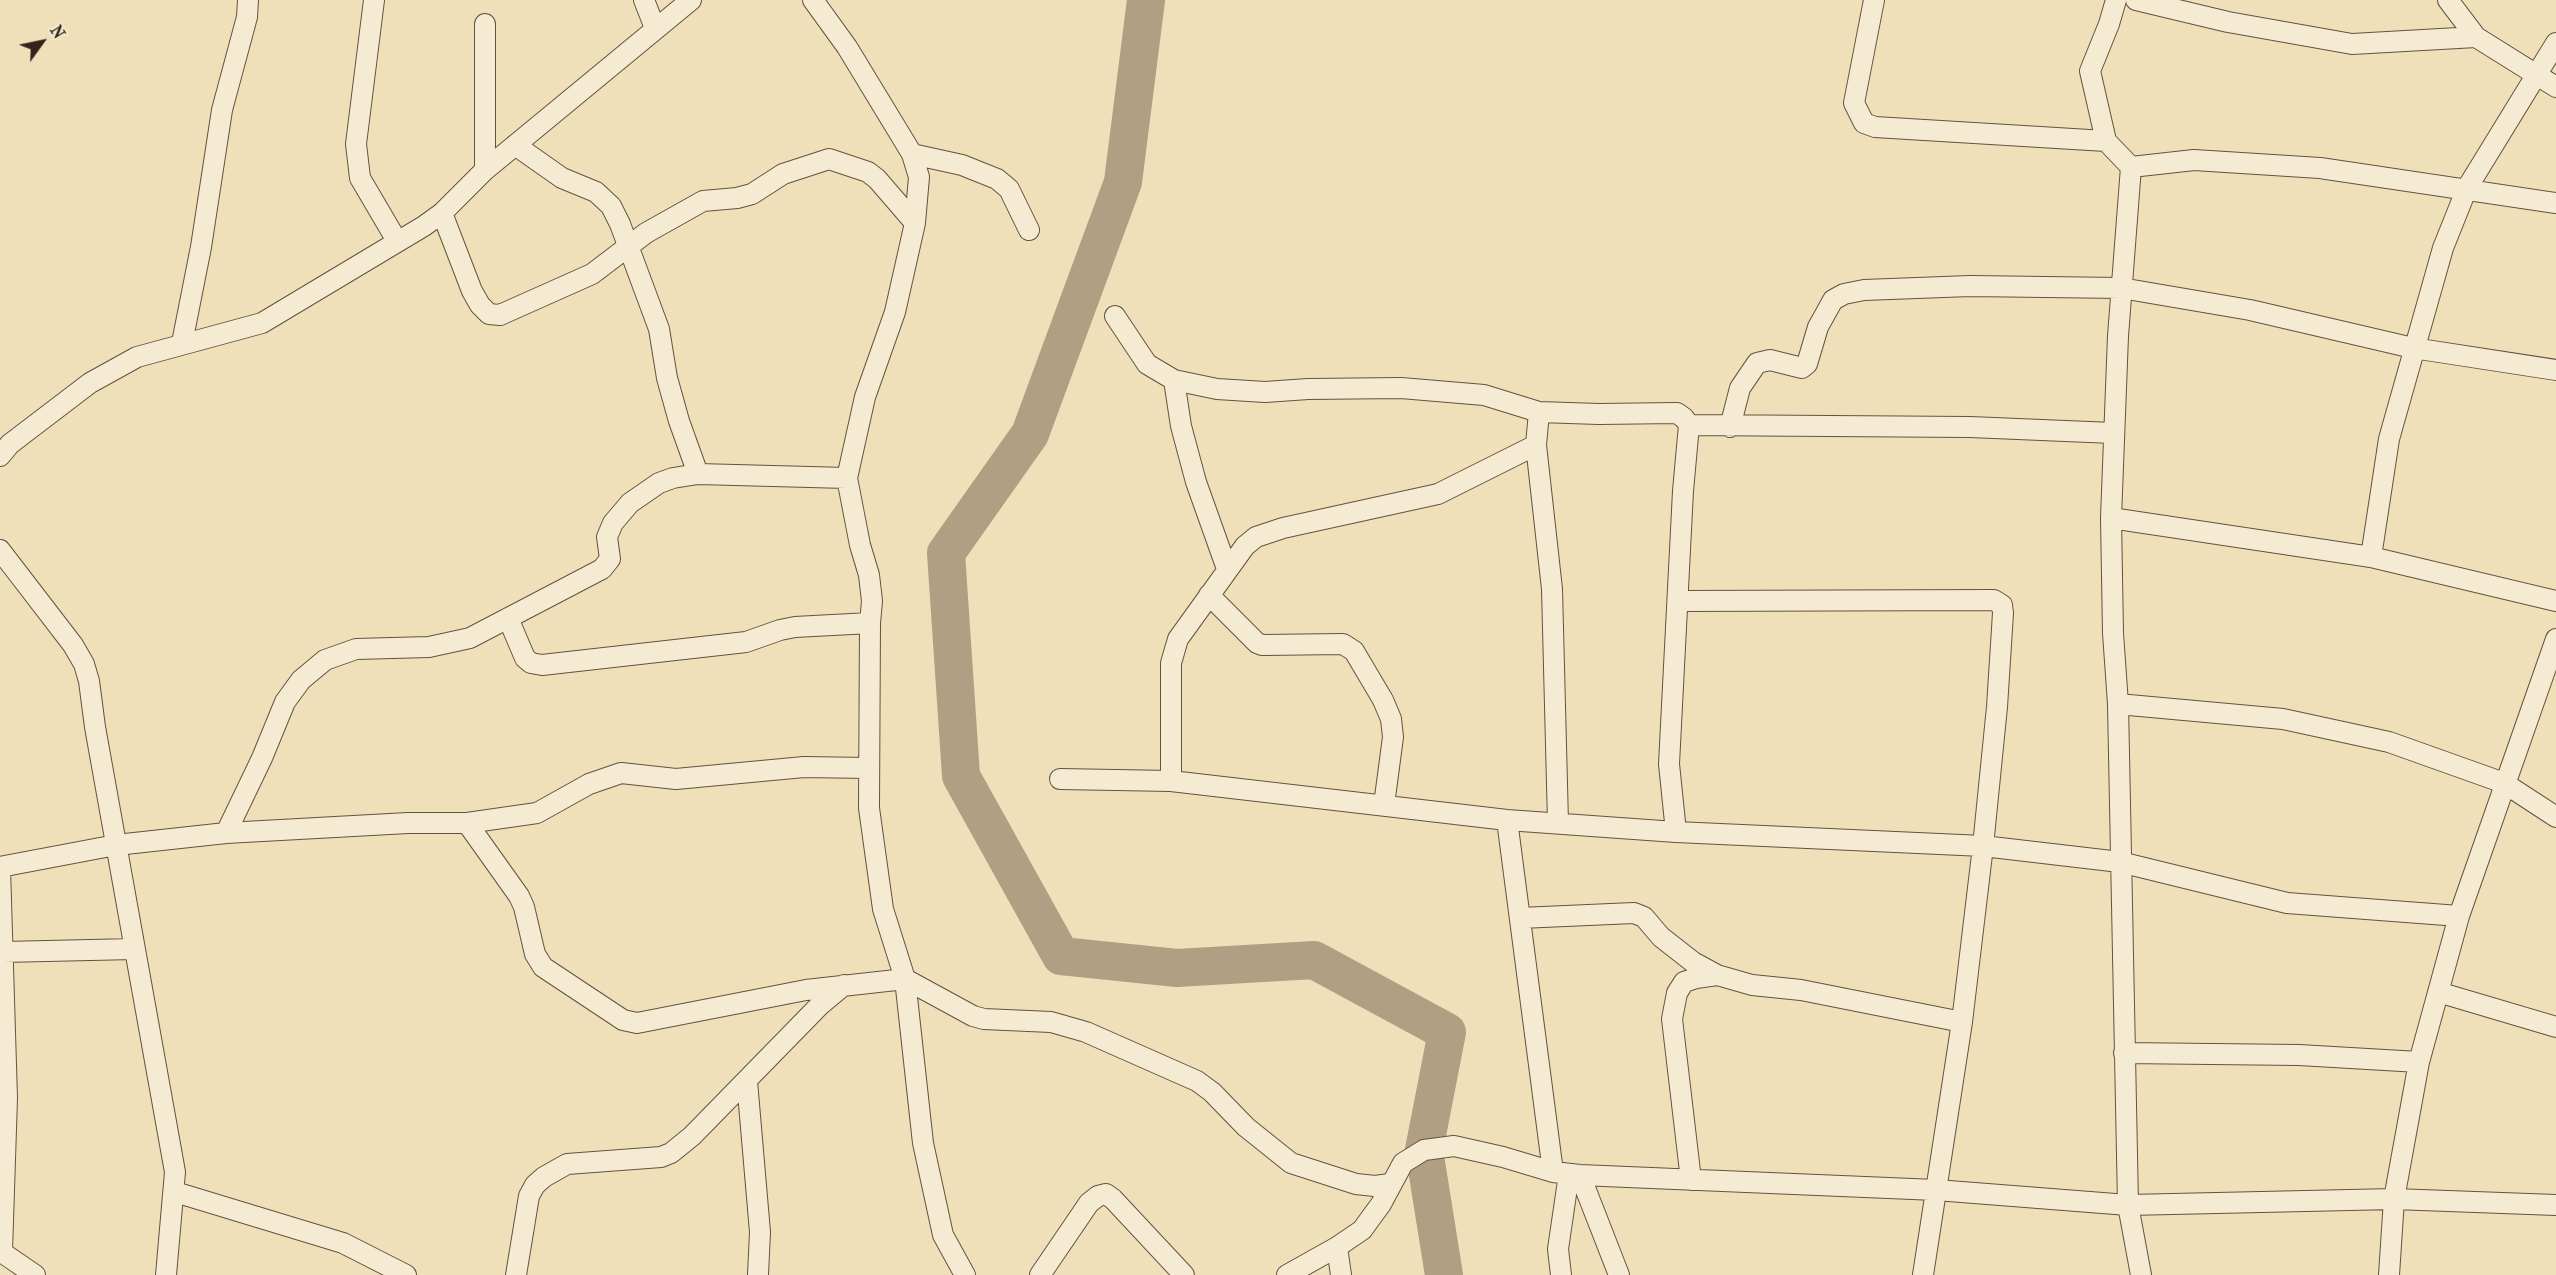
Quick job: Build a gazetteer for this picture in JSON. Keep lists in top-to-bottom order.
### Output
{
  "north": "top right"
}
